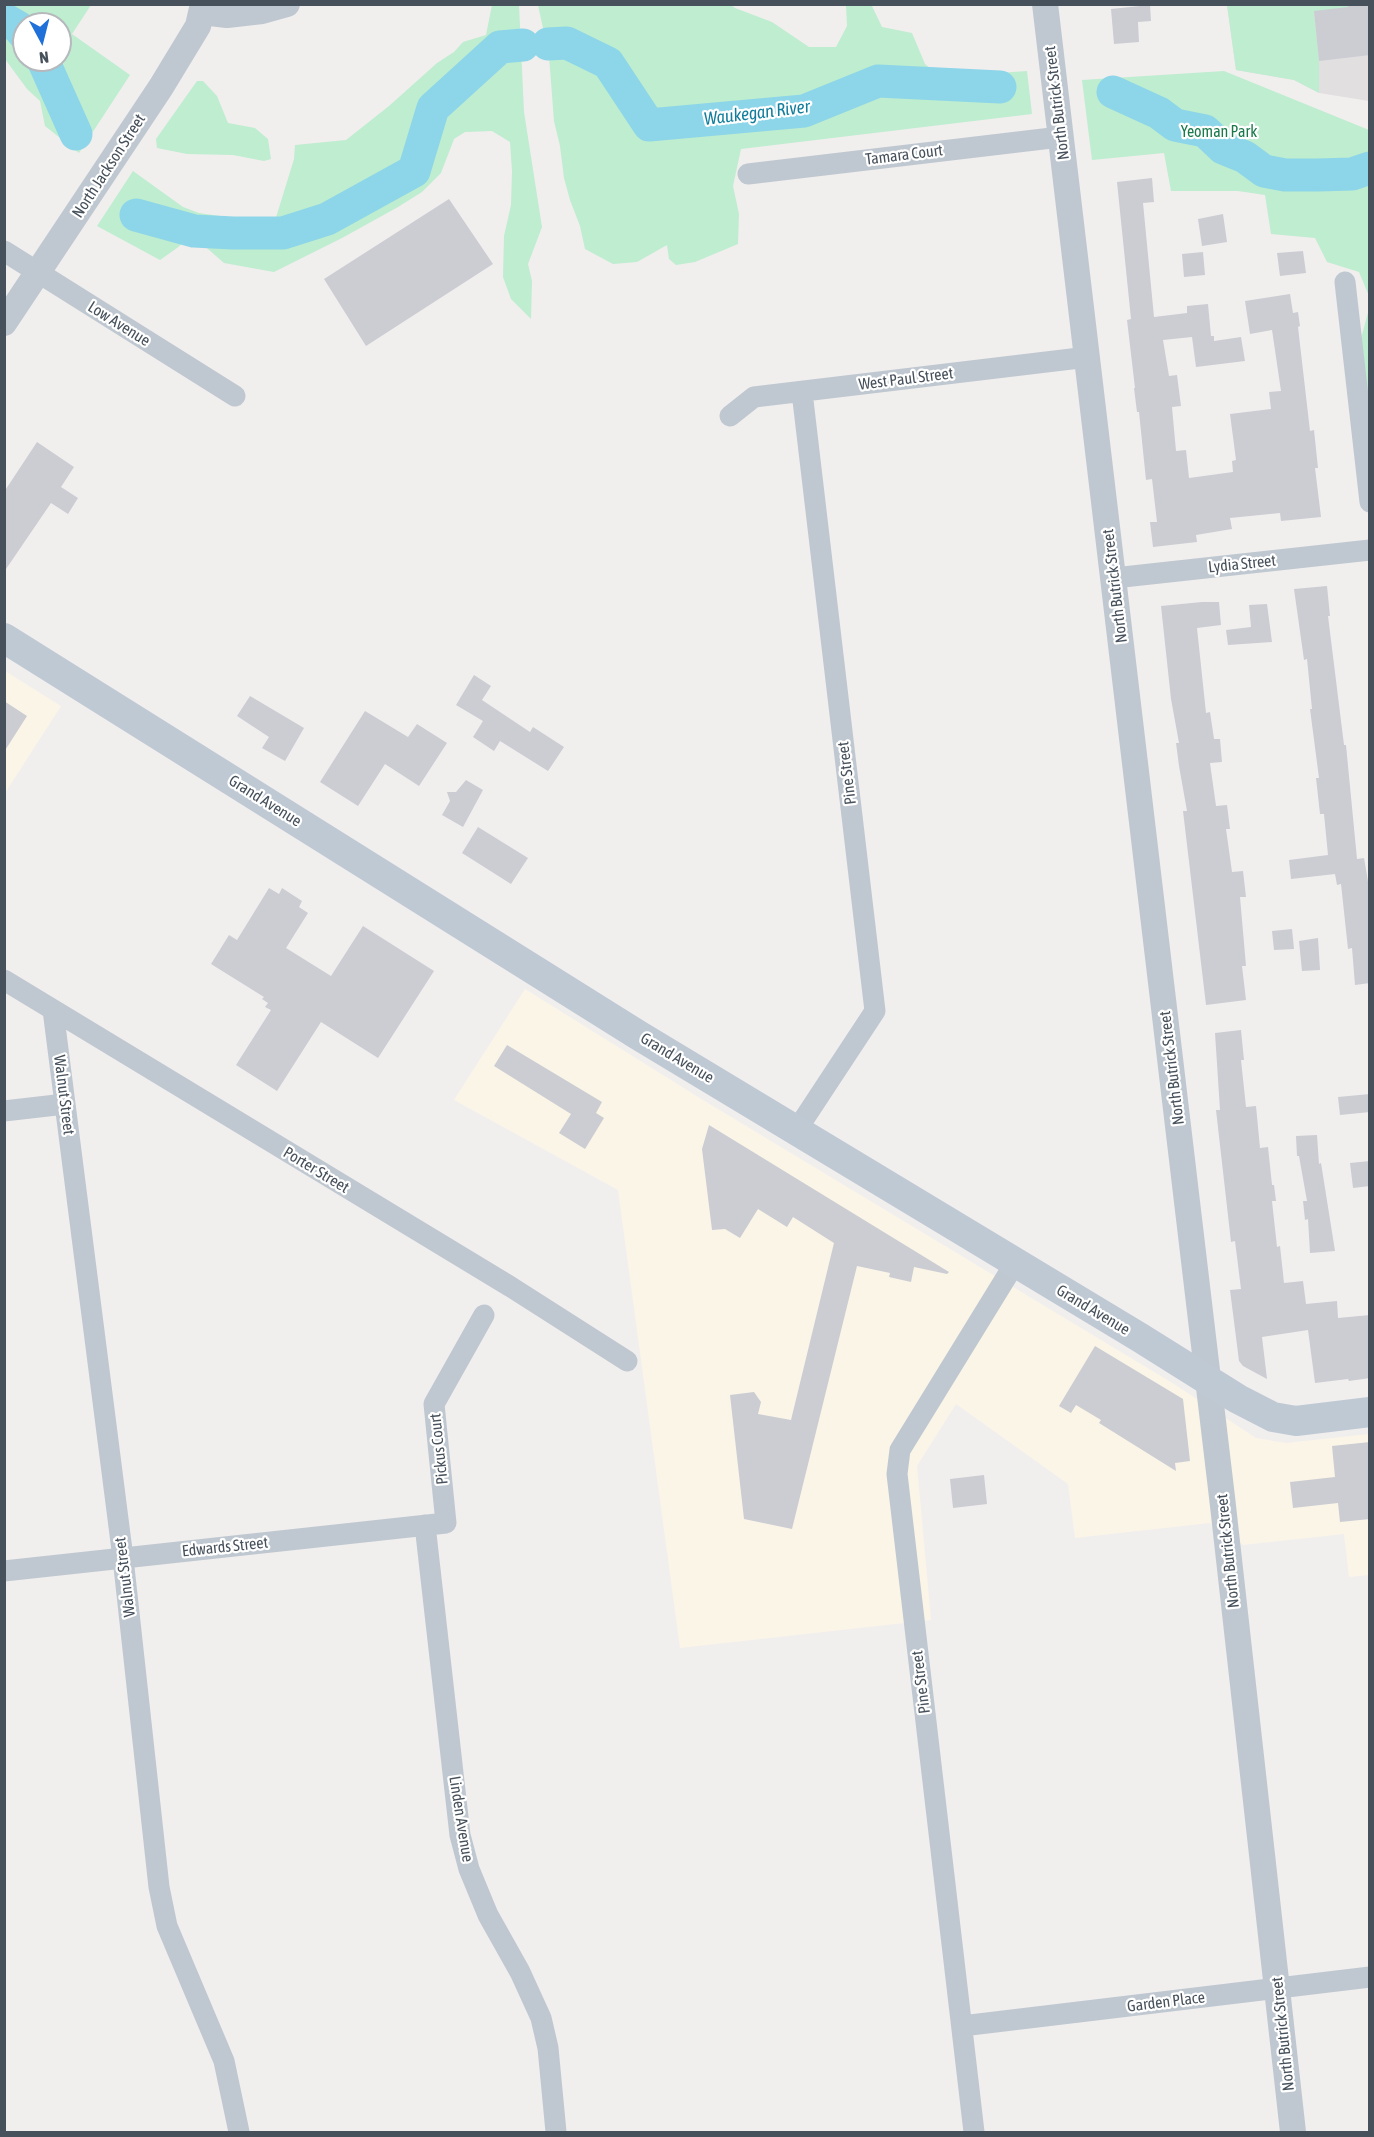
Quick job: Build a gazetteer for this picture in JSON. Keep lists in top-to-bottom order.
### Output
{
  "streets": {
    "main road": ["Grand Avenue"],
    "street": [
      "North Butrick Street",
      "Tamara Court",
      "North Jackson Street",
      "Low Avenue",
      "West Paul Street",
      "Lydia Street",
      "Pine Street",
      "Walnut Street",
      "Porter Street",
      "Pickus Court",
      "Edwards Street",
      "Linden Avenue",
      "Garden Place"
    ]
  },
  "crossings": [
    ["North Butrick Street", "Tamara Court"],
    ["North Butrick Street", "West Paul Street"],
    ["North Butrick Street", "Lydia Street"],
    ["North Butrick Street", "Grand Avenue"],
    ["North Butrick Street", "Garden Place"],
    ["North Jackson Street", "Low Avenue"],
    ["West Paul Street", "Pine Street"],
    ["Pine Street", "Grand Avenue"],
    ["Pine Street", "Garden Place"],
    ["Walnut Street", "Porter Street"],
    ["Walnut Street", "Edwards Street"],
    ["Pickus Court", "Edwards Street"],
    ["Edwards Street", "Linden Avenue"]
  ],
  "water": ["Waukegan River"],
  "parks": ["Yeoman Park"],
  "north": "bottom"
}
